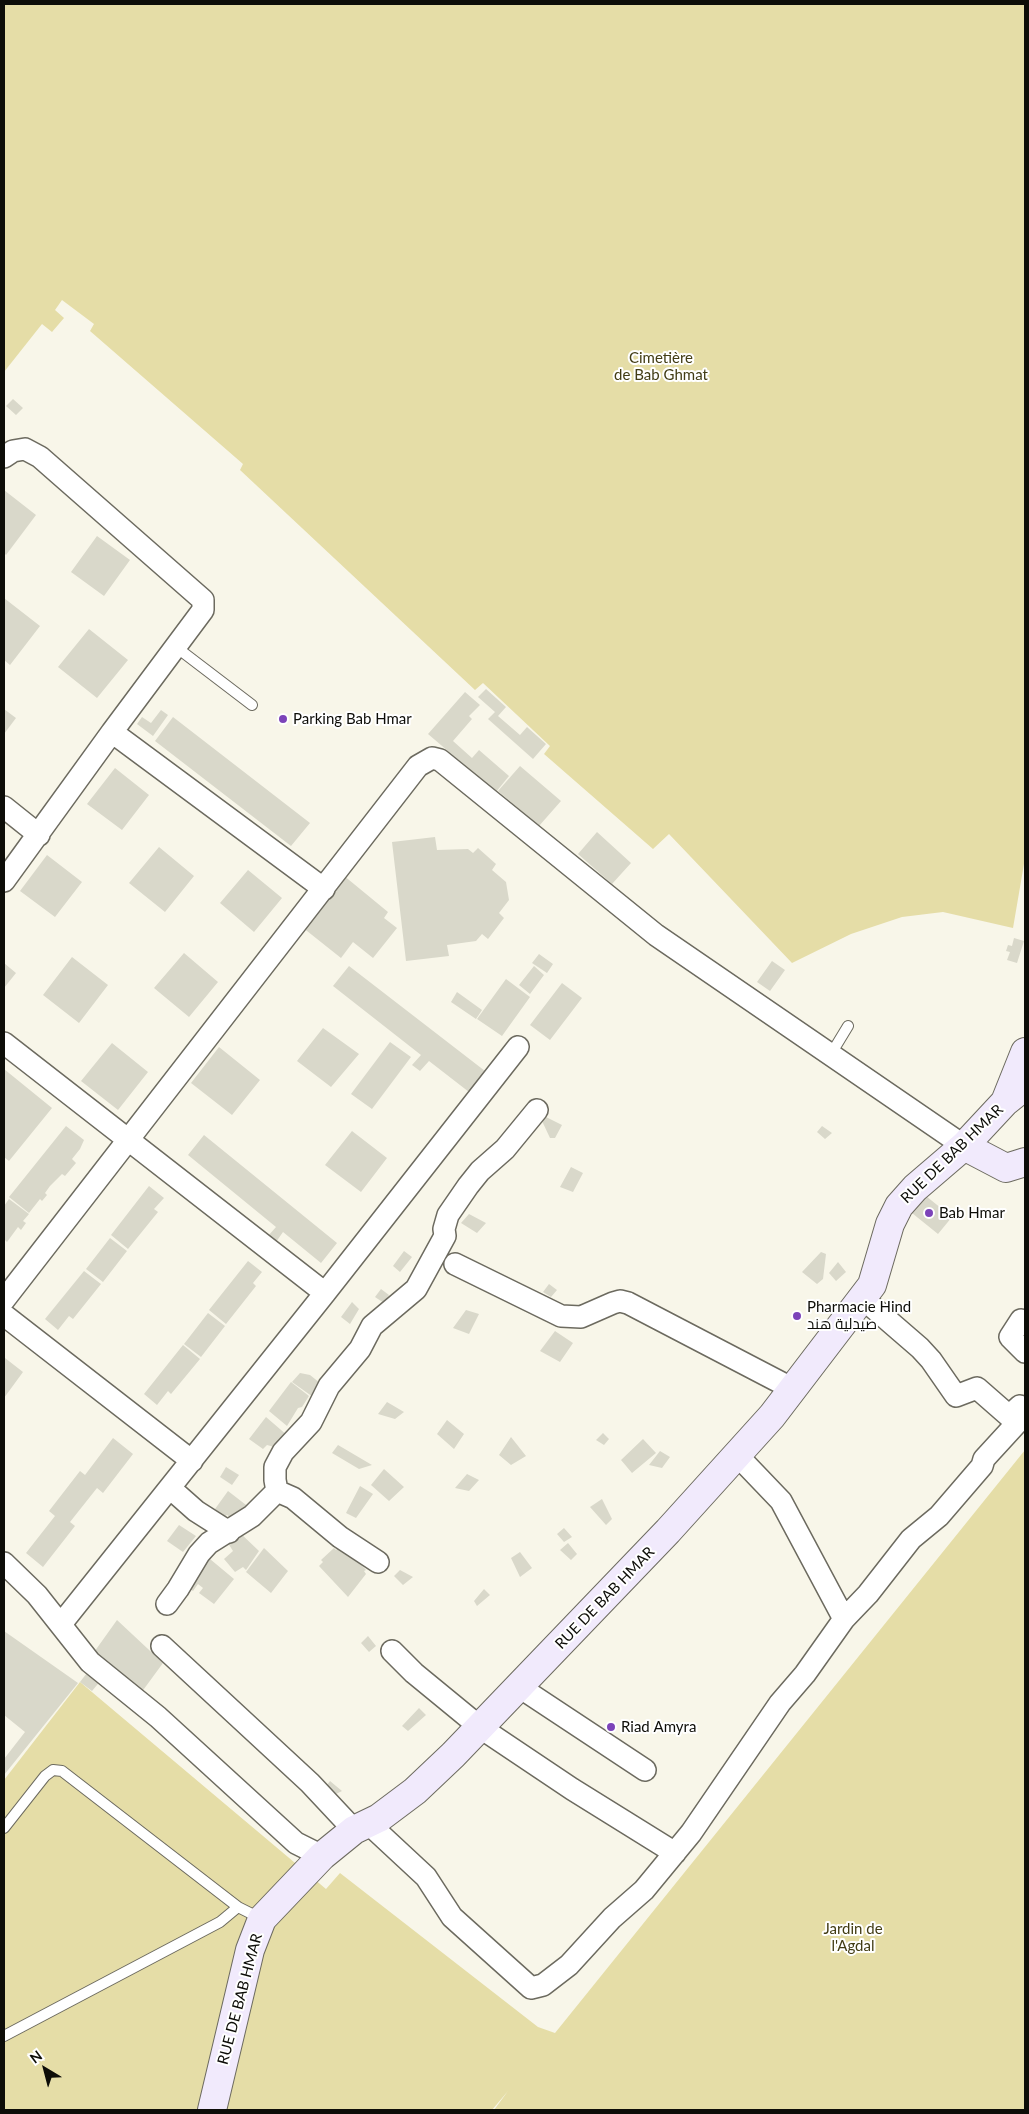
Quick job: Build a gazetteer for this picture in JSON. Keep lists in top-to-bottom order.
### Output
{
  "streets": {
    "main road": ["RUE DE BAB HMAR"]
  },
  "parks": ["Cimetière de Bab Ghmat", "Jardin de l'Agdal"],
  "places": [
    "Parking Bab Hmar",
    "Bab Hmar",
    "Pharmacie Hind صيدلية هند",
    "Riad Amyra"
  ],
  "north": "top left"
}
